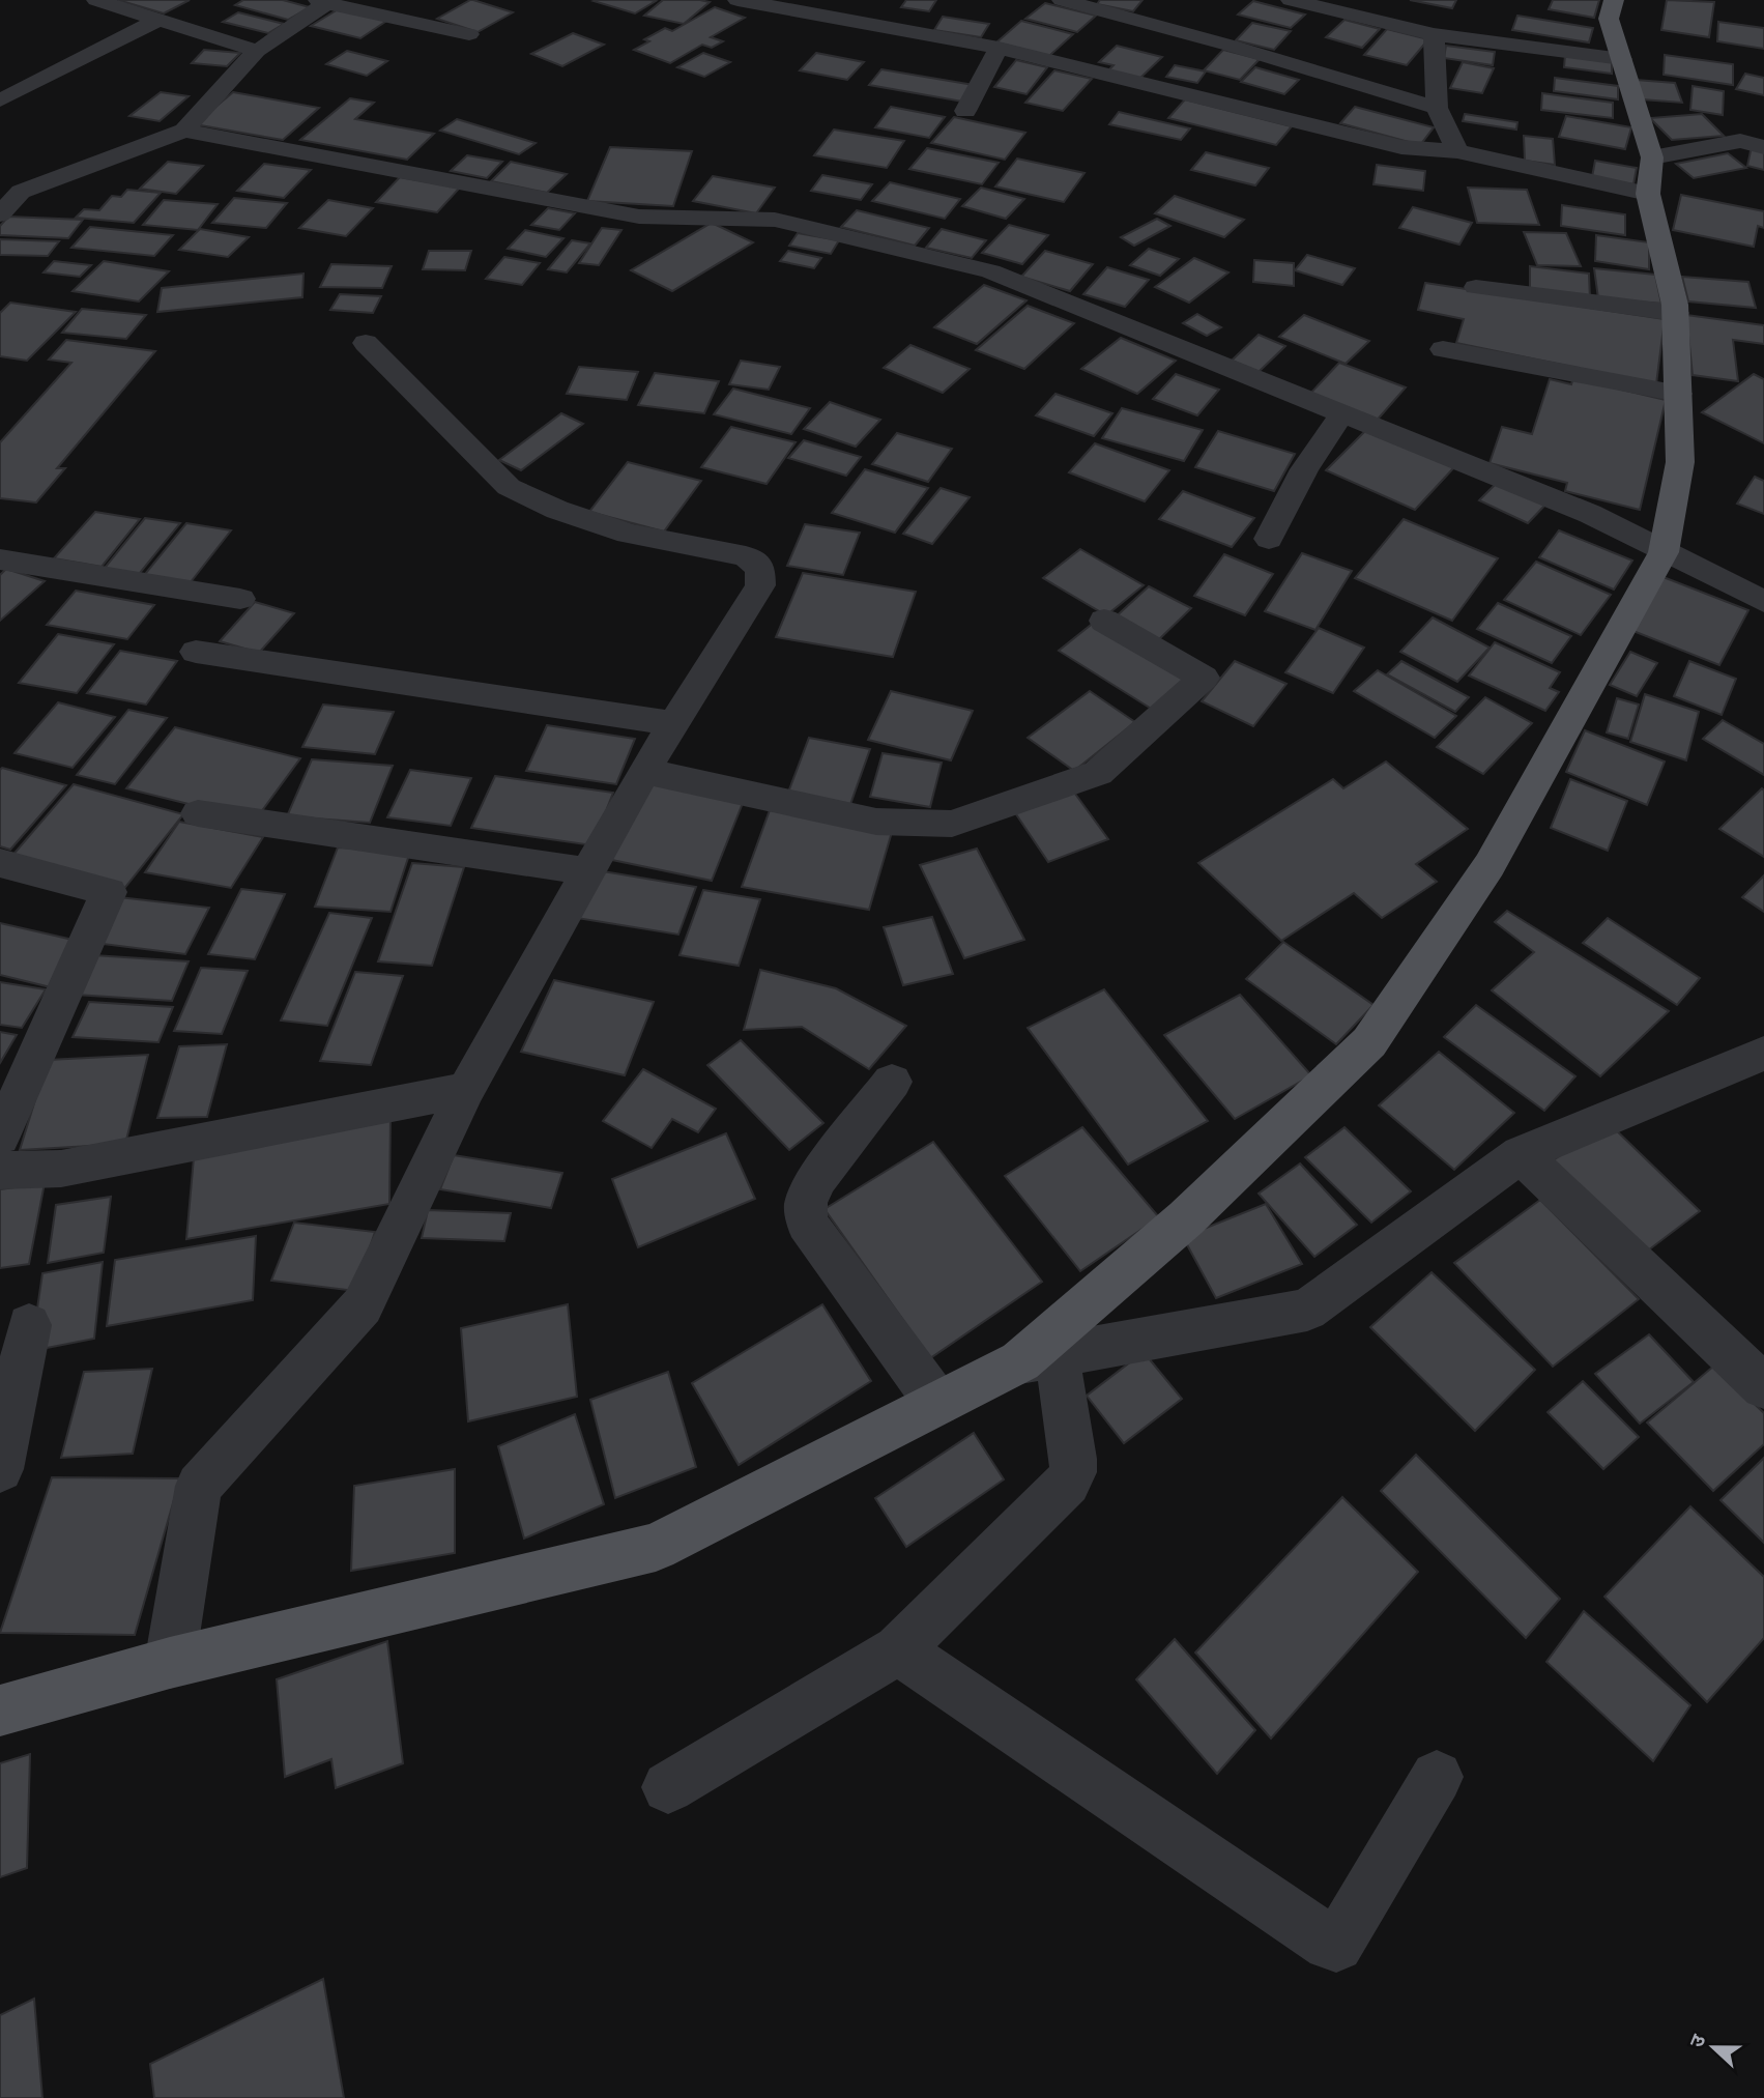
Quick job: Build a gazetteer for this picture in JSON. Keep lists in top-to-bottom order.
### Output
{
  "north": "left"
}
